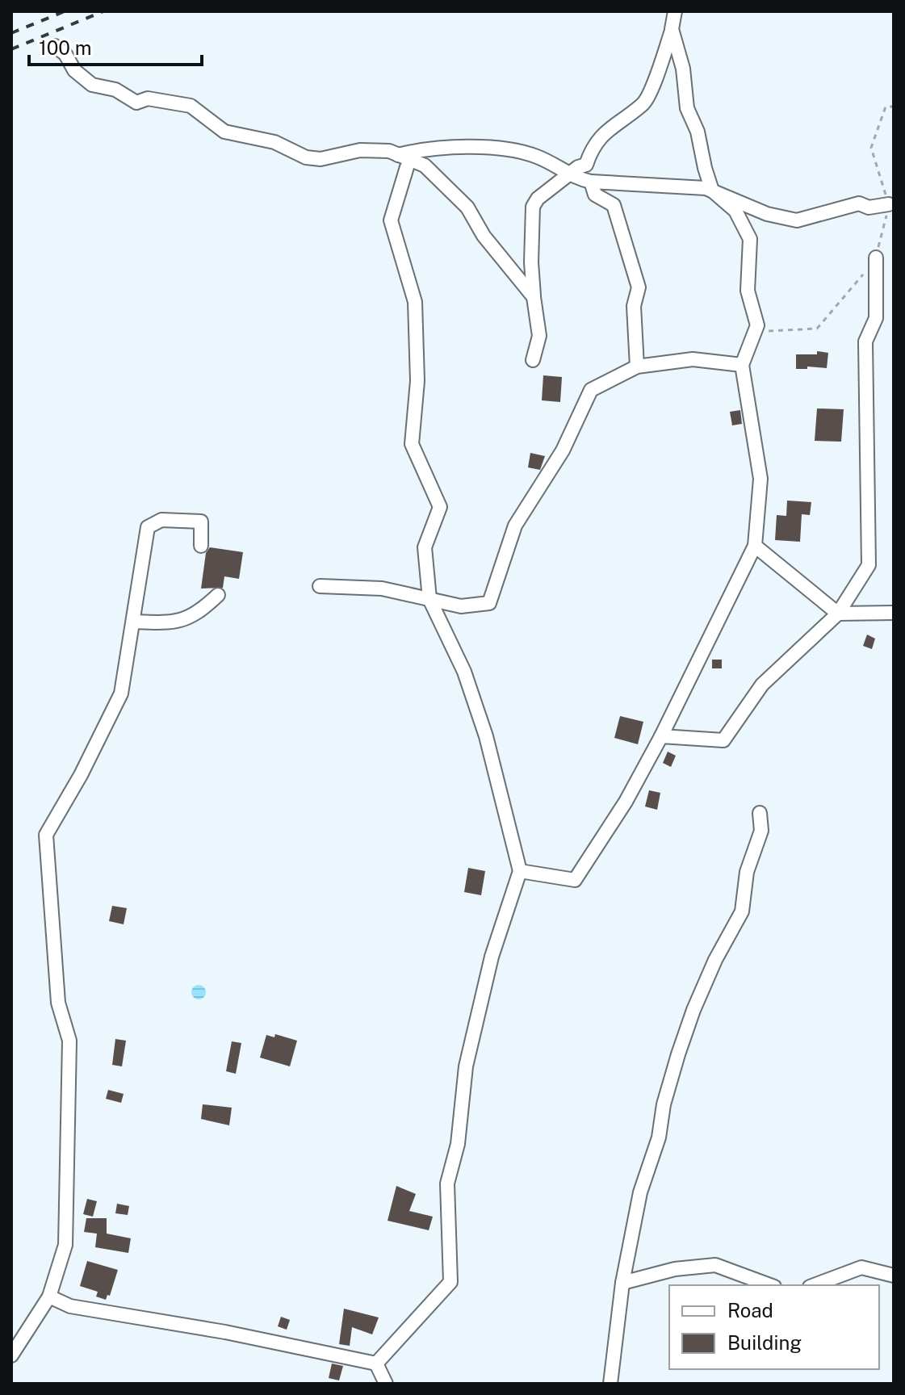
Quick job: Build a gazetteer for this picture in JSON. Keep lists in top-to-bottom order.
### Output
{
  "legend": ["Road", "Building"],
  "scale_bar": "100 m"
}
